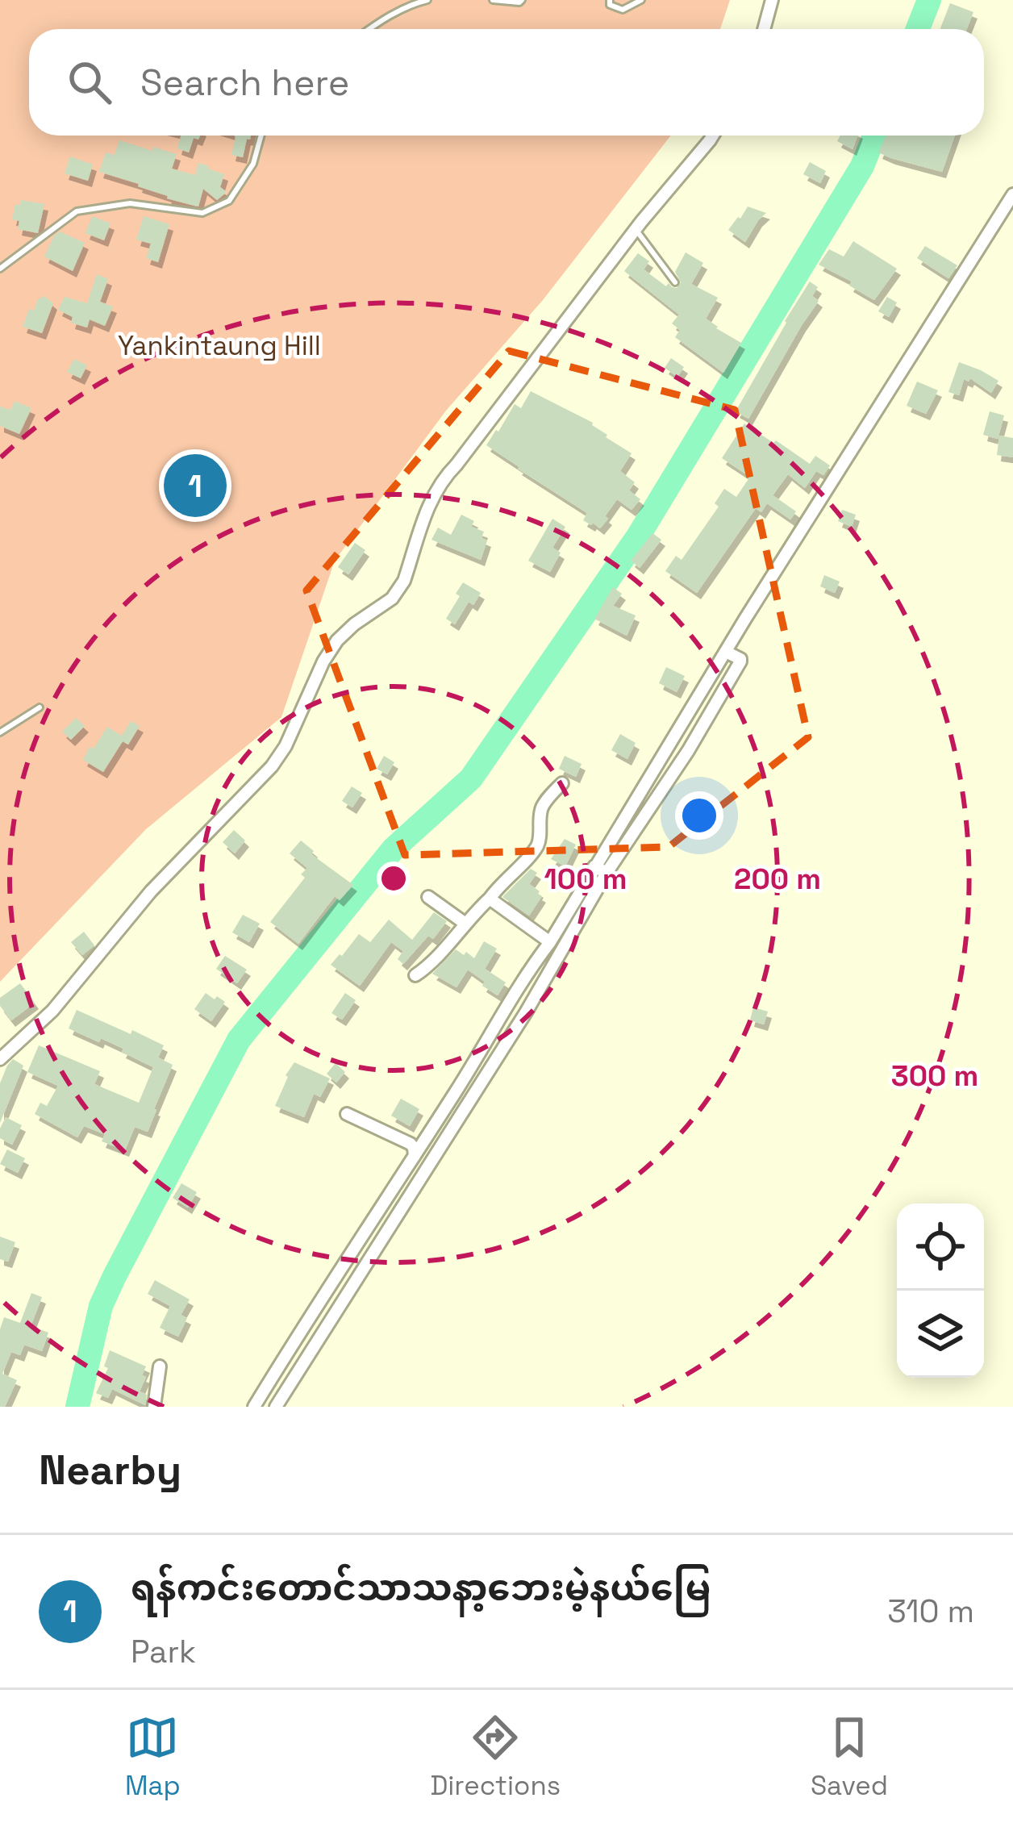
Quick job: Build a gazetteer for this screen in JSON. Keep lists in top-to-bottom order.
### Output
{
  "parks": ["Yankintaung Hill"],
  "page": {
    "search": "Search here",
    "pins": "1",
    "heading": "Nearby",
    "list": [
      {
        "mark": "1",
        "name": "ရန်ကင်းတောင်သာသနာ့ဘေးမဲ့နယ်မြေ",
        "note": "Park",
        "value": "310 m"
      }
    ],
    "nav": ["Map", "Directions", "Saved"]
  },
  "rings": ["100 m", "200 m", "300 m"]
}
